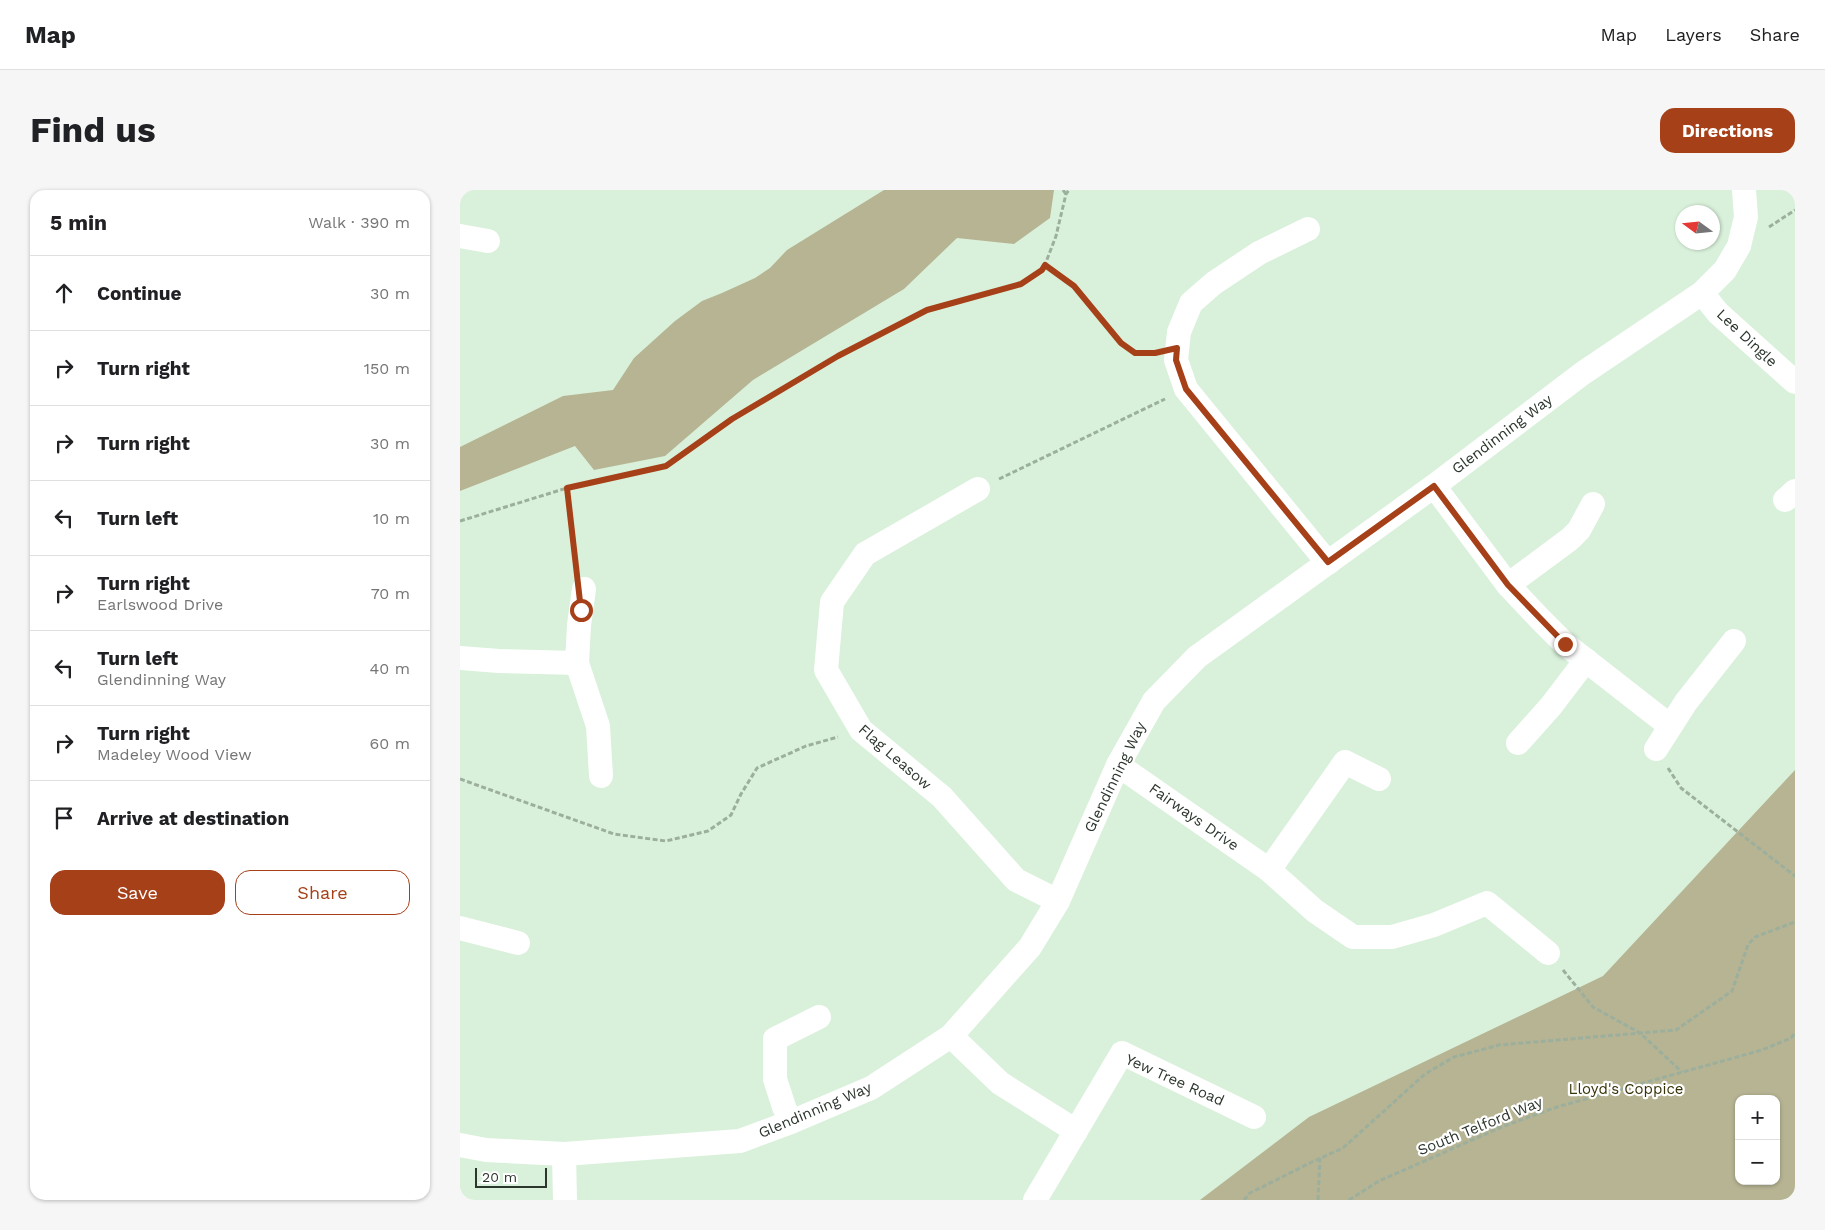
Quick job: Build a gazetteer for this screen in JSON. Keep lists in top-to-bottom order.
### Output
{
  "streets": {
    "street": [
      "Lee Dingle",
      "Glendinning Way",
      "Flag Leasow",
      "Fairways Drive",
      "Yew Tree Road"
    ],
    "path": ["South Telford Way"]
  },
  "crossings": [
    ["Lee Dingle", "Glendinning Way"],
    ["Glendinning Way", "Flag Leasow"],
    ["Glendinning Way", "Fairways Drive"]
  ],
  "parks": ["Lloyd's Coppice"],
  "scale_bar": "20 m",
  "north": "left",
  "page": {
    "header": "Map",
    "nav": ["Map", "Layers", "Share"],
    "buttons": [
      "Directions",
      ["Save", "Share"]
    ],
    "title": "Find us",
    "heading": ["5 min", "Walk · 390 m"],
    "list": [
      ["Continue", "30 m"],
      ["Turn right", "150 m"],
      ["Turn right", "30 m"],
      ["Turn left", "10 m"],
      ["Turn right", "Earlswood Drive", "70 m"],
      ["Turn left", "Glendinning Way", "40 m"],
      ["Turn right", "Madeley Wood View", "60 m"],
      "Arrive at destination"
    ],
    "map_buttons": ["+", "−"],
    "scale": "20 m"
  }
}
